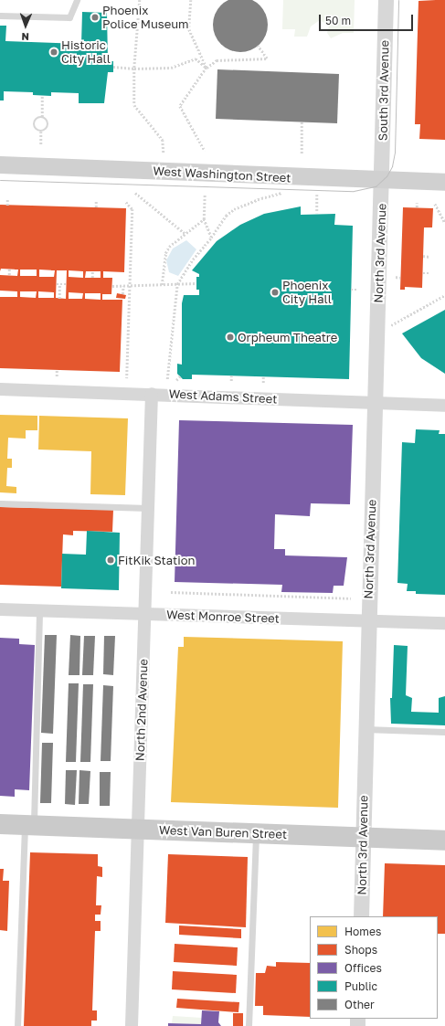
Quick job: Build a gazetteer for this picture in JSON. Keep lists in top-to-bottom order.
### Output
{
  "streets": {
    "main road": ["West Washington Street", "West Van Buren Street"],
    "street": [
      "South 3rd Avenue",
      "North 3rd Avenue",
      "West Adams Street",
      "West Monroe Street",
      "North 2nd Avenue"
    ]
  },
  "crossings": [
    ["South 3rd Avenue", "West Washington Street"],
    ["South 3rd Avenue", "North 3rd Avenue"],
    ["West Washington Street", "North 3rd Avenue"],
    ["North 3rd Avenue", "West Adams Street"],
    ["North 3rd Avenue", "West Monroe Street"],
    ["North 3rd Avenue", "West Van Buren Street"],
    ["West Adams Street", "North 2nd Avenue"],
    ["West Monroe Street", "North 2nd Avenue"],
    ["North 2nd Avenue", "West Van Buren Street"]
  ],
  "places": [
    "Phoenix Police Museum",
    "Historic City Hall",
    "Phoenix City Hall",
    "Orpheum Theatre",
    "FitKik Station"
  ],
  "legend": [
    "Homes",
    "Shops",
    "Offices",
    "Public",
    "Other"
  ],
  "scale_bar": "50 m",
  "north": "bottom"
}
